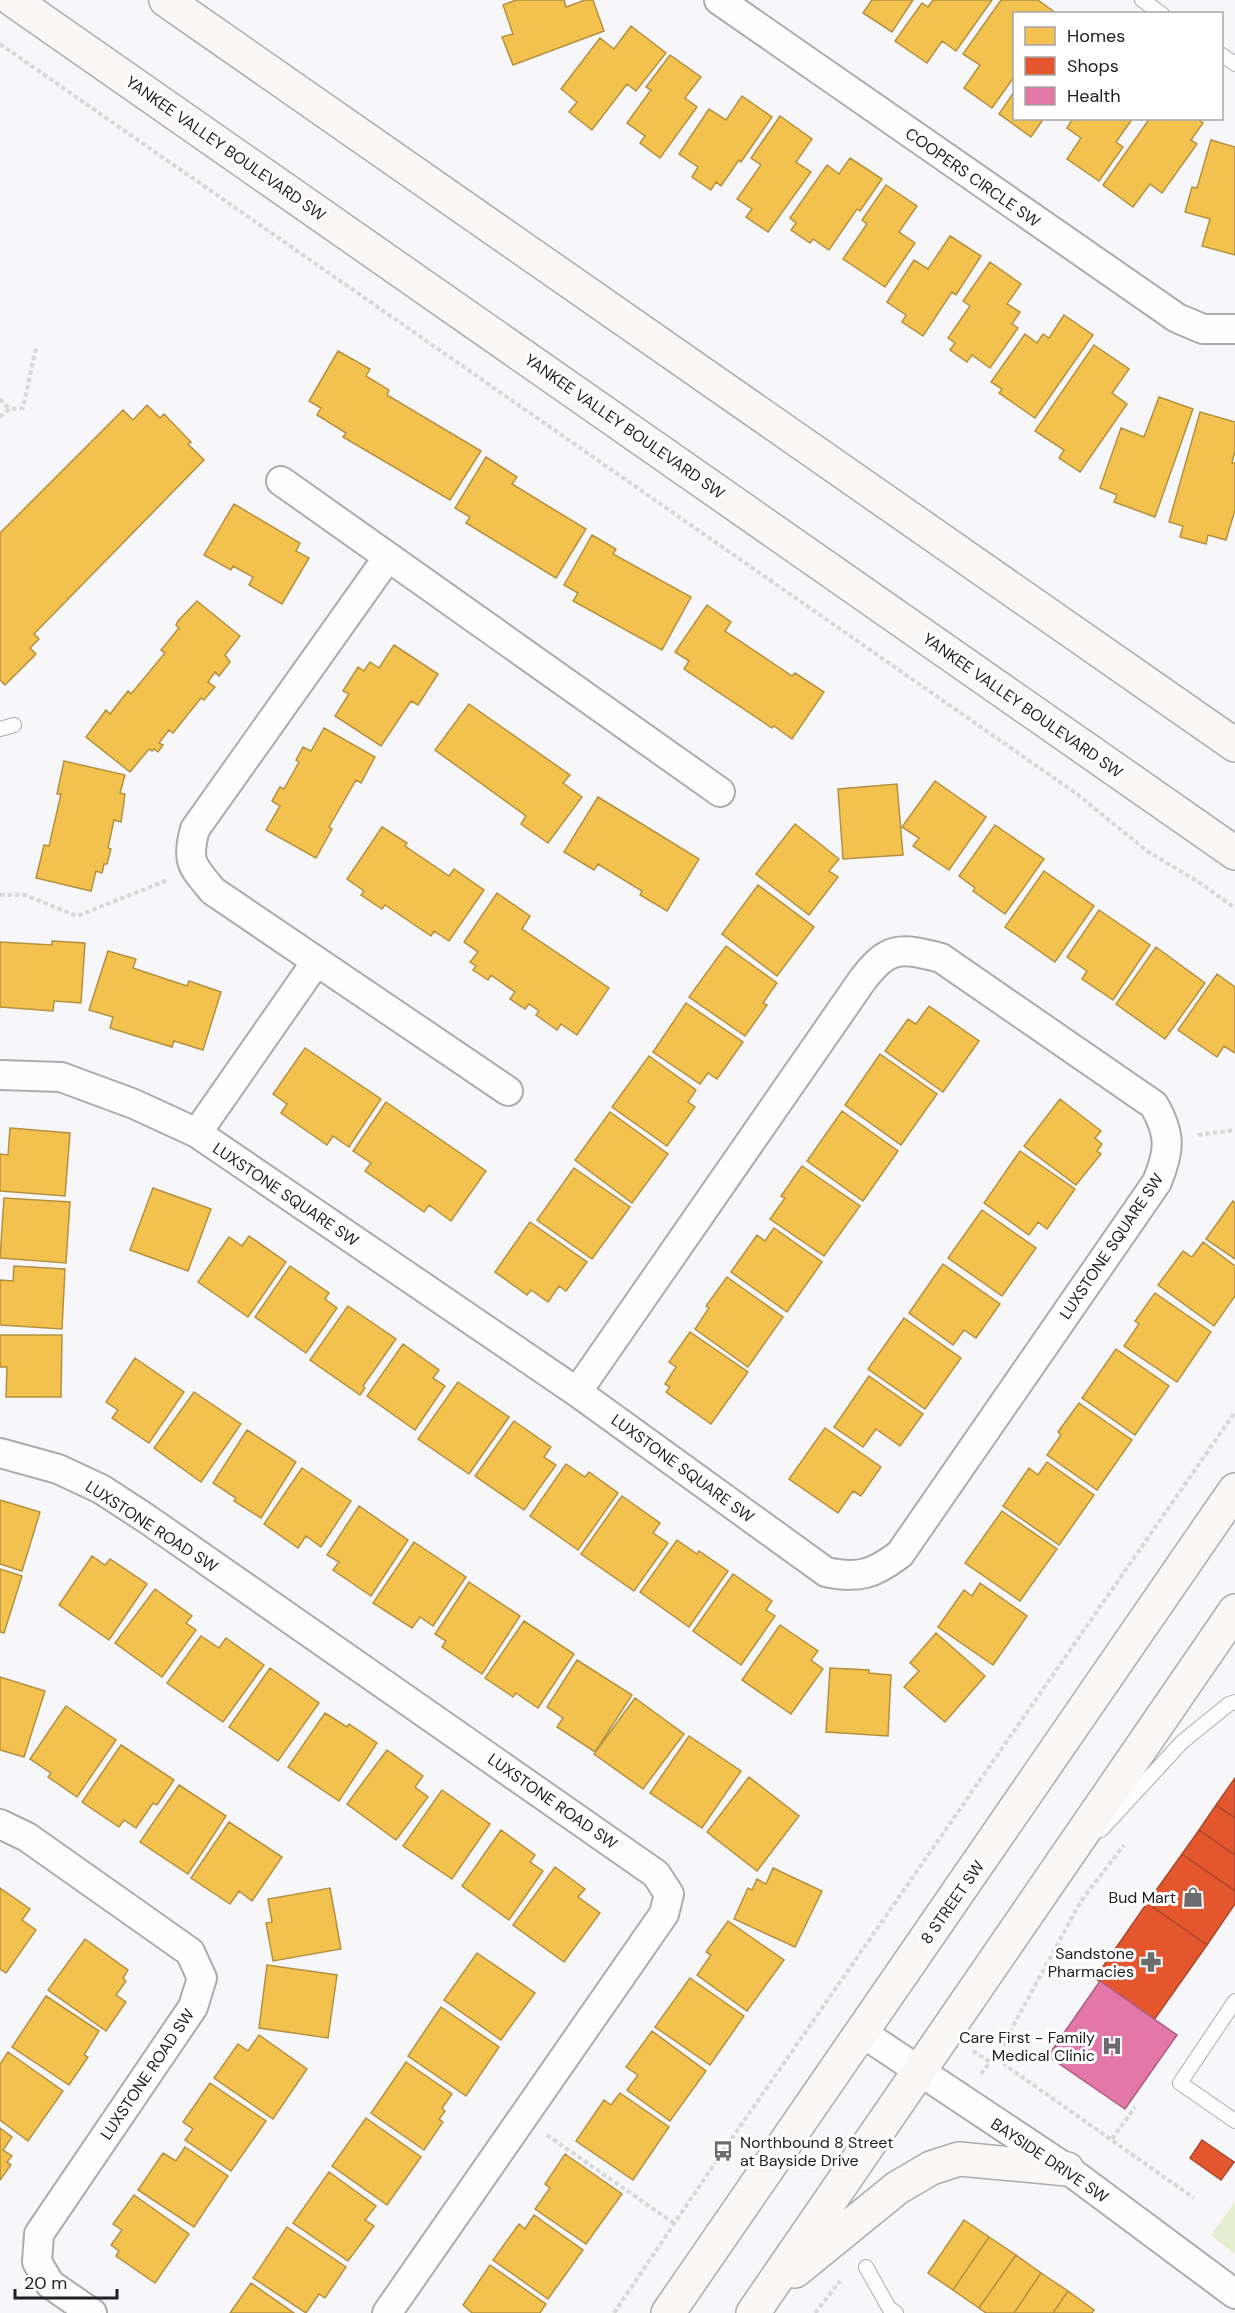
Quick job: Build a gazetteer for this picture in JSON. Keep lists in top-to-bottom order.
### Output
{
  "streets": {
    "main road": ["YANKEE VALLEY BOULEVARD SW", "8 STREET SW"],
    "street": [
      "COOPERS CIRCLE SW",
      "LUXSTONE SQUARE SW",
      "LUXSTONE ROAD SW",
      "BAYSIDE DRIVE SW"
    ]
  },
  "crossings": [
    ["8 STREET SW", "BAYSIDE DRIVE SW"]
  ],
  "places": {
    "shop": ["Bud Mart"],
    "pharmacy": ["Sandstone Pharmacies"],
    "hospital": ["Care First - Family Medical Clinic"],
    "bus stop": ["Northbound 8 Street at Bayside Drive"]
  },
  "legend": ["Homes", "Shops", "Health"],
  "scale_bar": "20 m"
}
